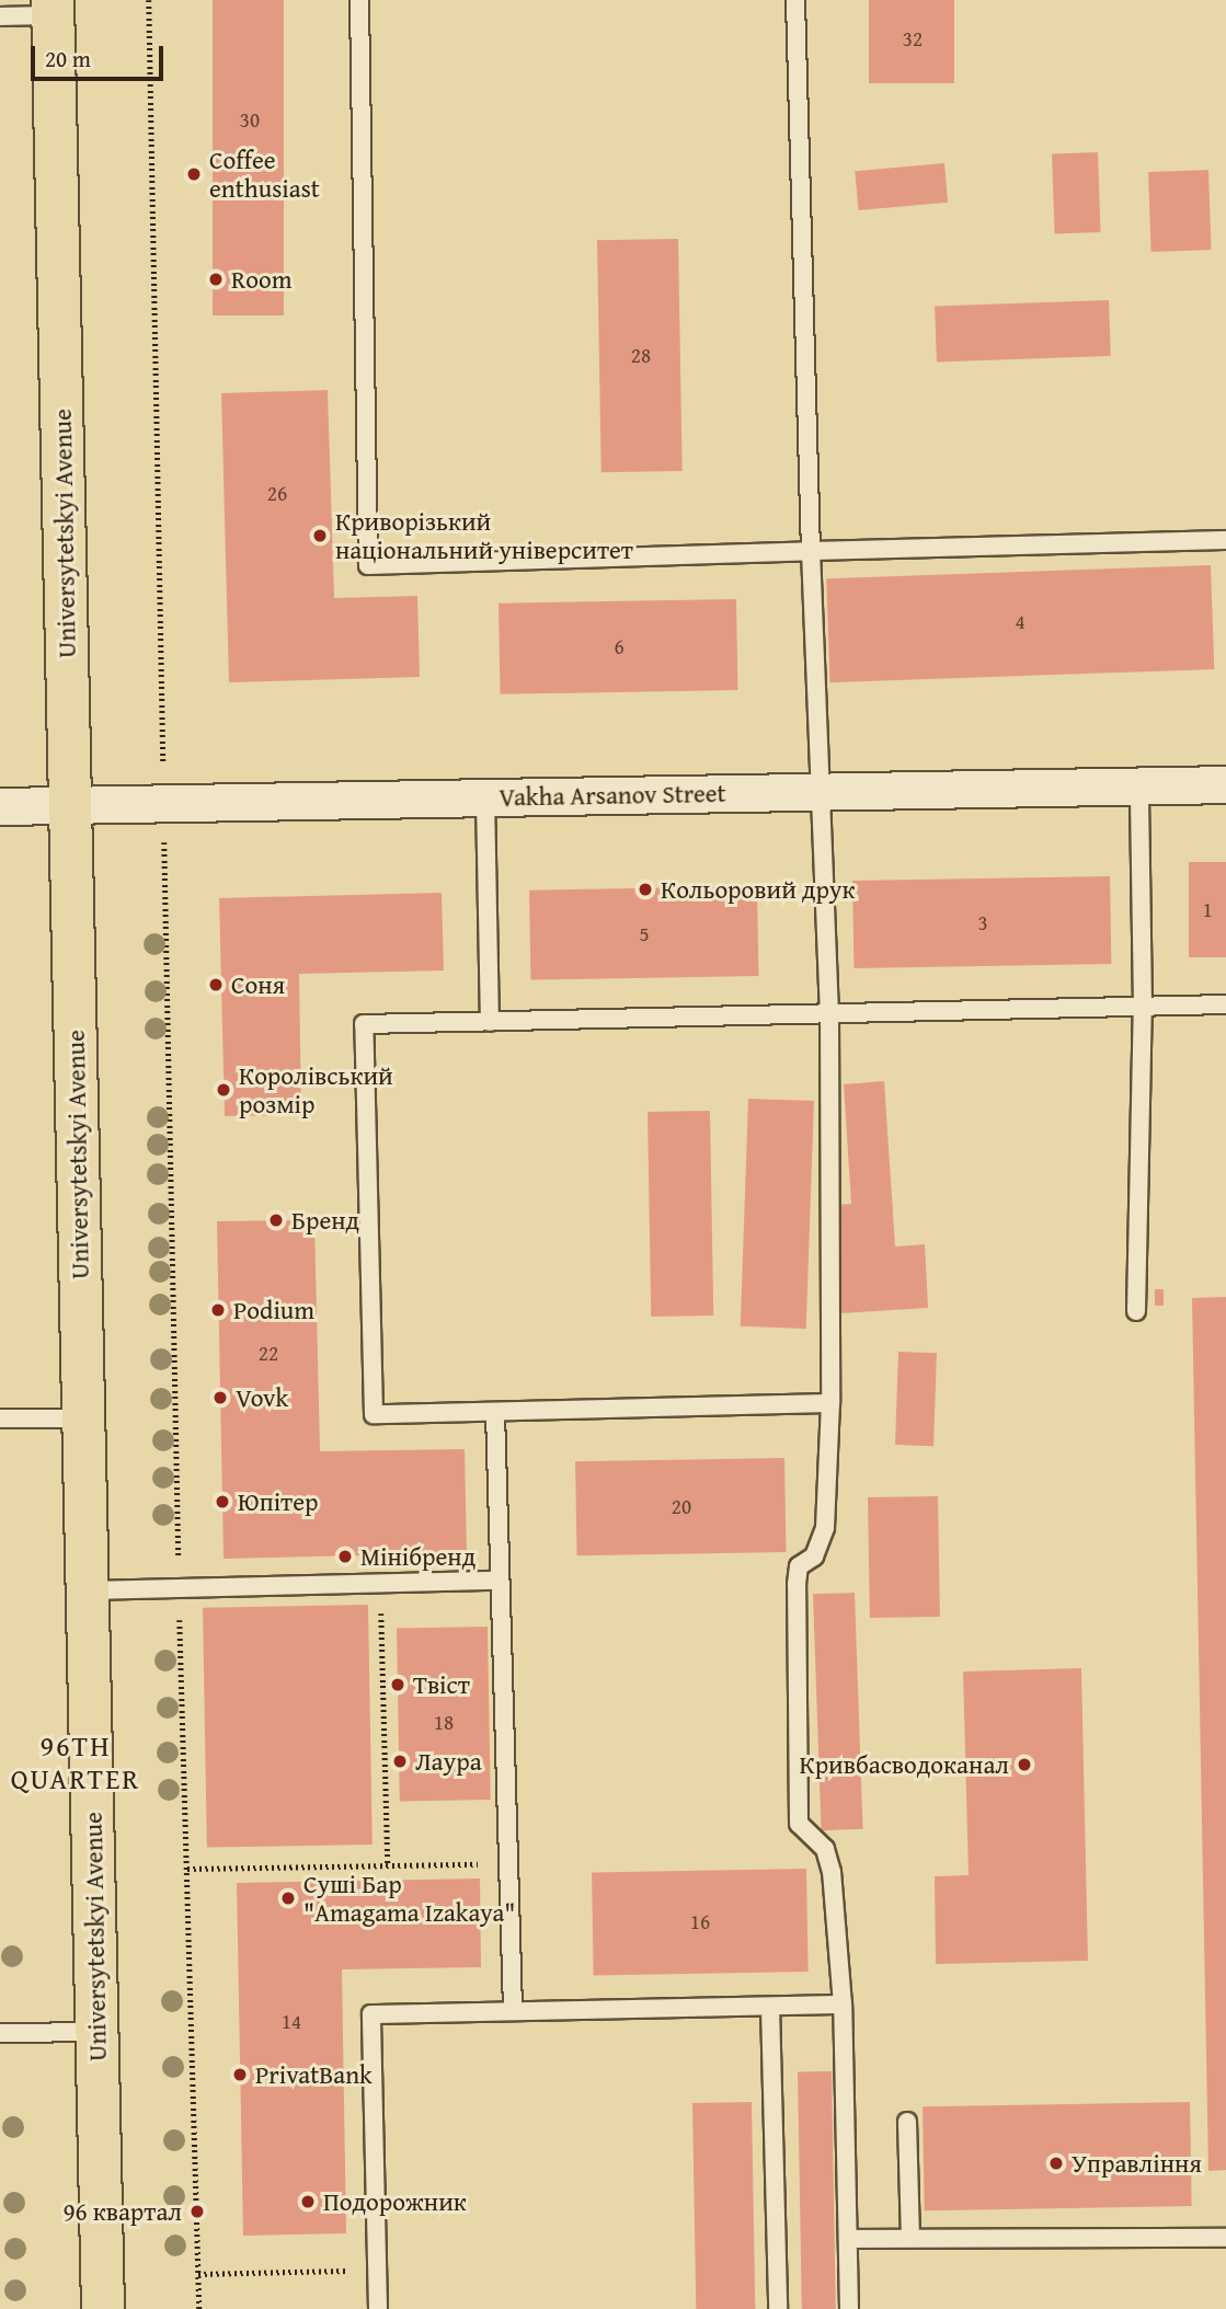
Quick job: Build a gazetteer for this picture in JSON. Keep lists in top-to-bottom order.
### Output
{
  "streets": {
    "main road": ["Universytetskyi Avenue"],
    "street": ["Vakha Arsanov Street"]
  },
  "crossings": [
    ["Universytetskyi Avenue", "Vakha Arsanov Street"]
  ],
  "districts": ["96TH QUARTER"],
  "places": [
    "Coffee enthusiast",
    "Room",
    "Криворізький національний університет",
    "Кольоровий друк",
    "Соня",
    "Королівський розмір",
    "Бренд",
    "Podium",
    "Vovk",
    "Юпітер",
    "Мінібренд",
    "Твіст",
    "Лаура",
    "Кривбасводоканал",
    "Суші Бар \"Amagama Izakaya\"",
    "PrivatBank",
    "Управління",
    "Подорожник",
    "96 квартал"
  ],
  "house_numbers": [
    "32",
    "30",
    "28",
    "26",
    "4",
    "6",
    "1",
    "3",
    "5",
    "22",
    "20",
    "18",
    "16",
    "14"
  ],
  "scale_bar": "20 m"
}
